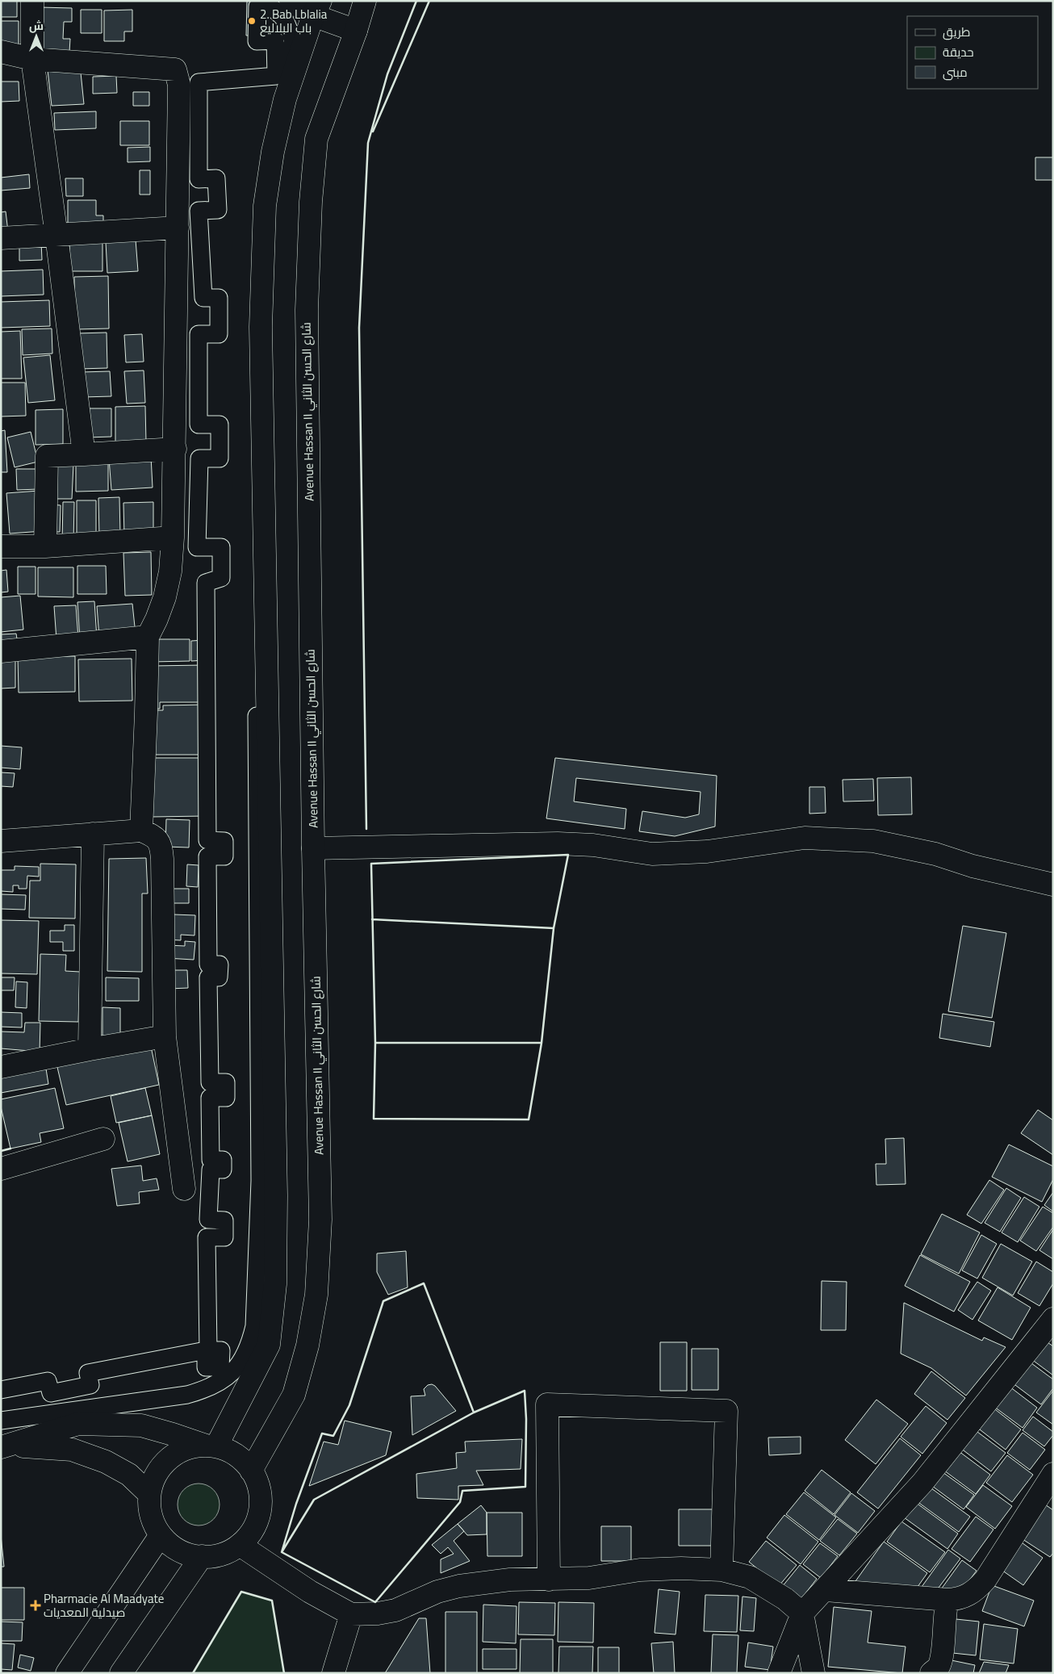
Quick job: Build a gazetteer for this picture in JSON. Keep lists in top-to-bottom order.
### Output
{
  "streets": {
    "street": ["Avenue Hassan II شارع الحسن الثاني"]
  },
  "places": {
    "other": ["2. Bab Lblalia باب البلاليع"],
    "health": ["Pharmacie Al Maadyate صيدلية المعديات"]
  },
  "legend": ["طريق", "حديقة", "مبنى"],
  "north": "top"
}
